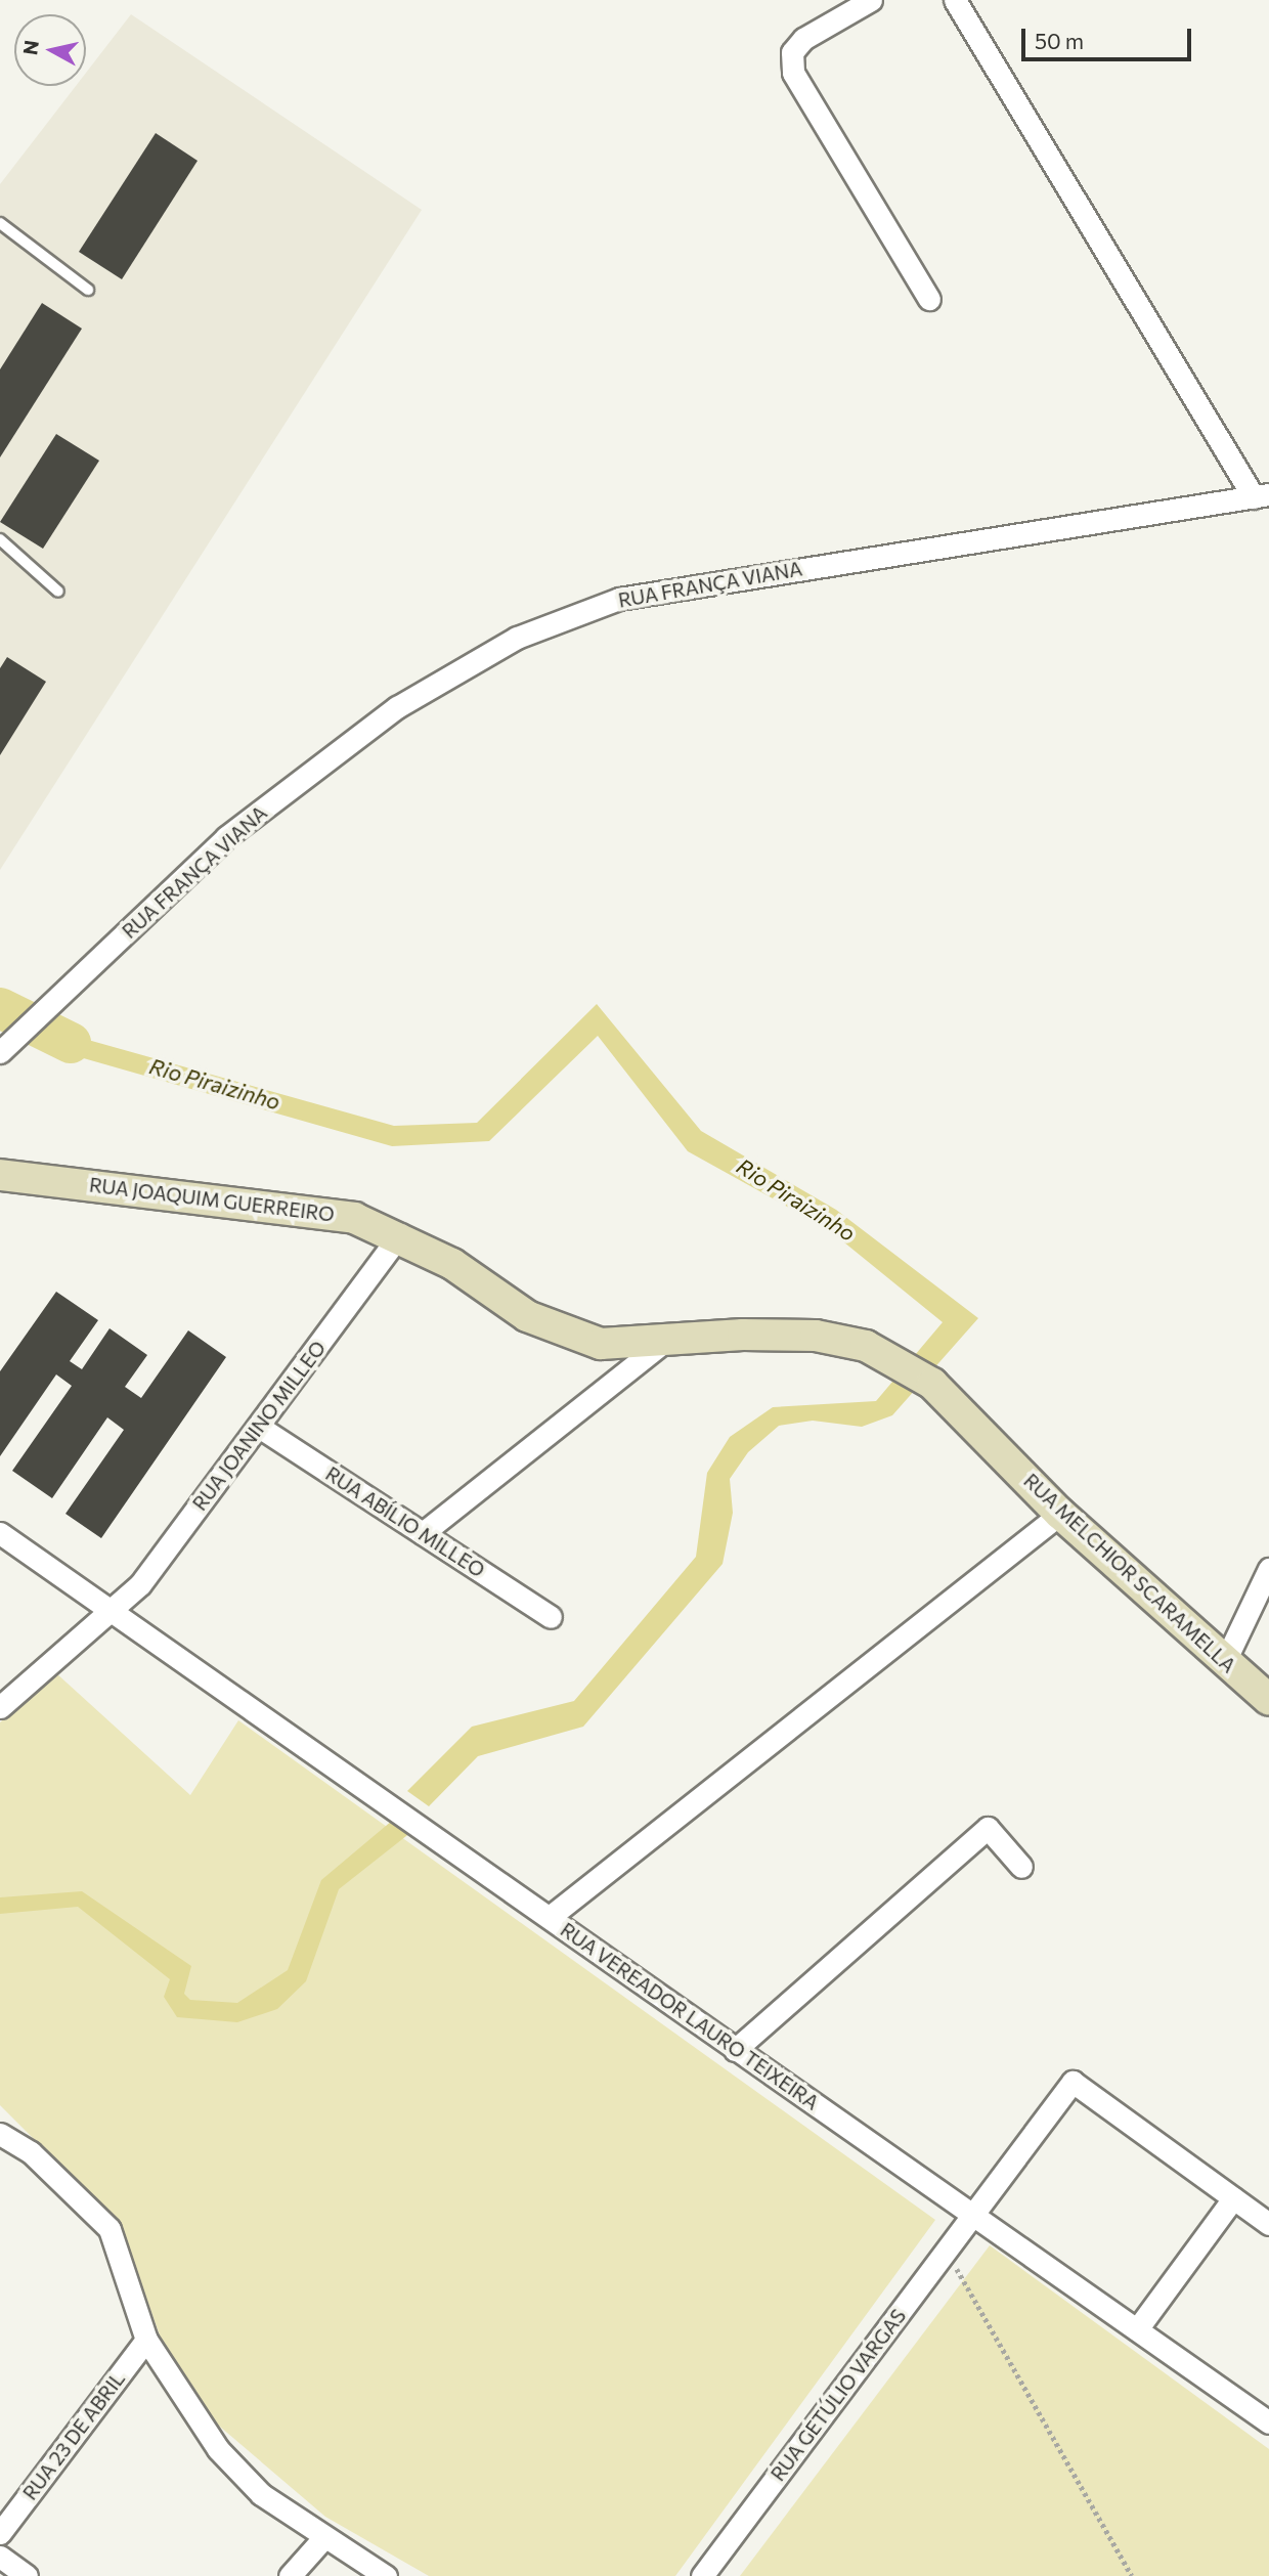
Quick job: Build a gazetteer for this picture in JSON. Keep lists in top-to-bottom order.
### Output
{
  "streets": {
    "street": [
      "RUA FRANÇA VIANA",
      "RUA JOAQUIM GUERREIRO",
      "RUA JOANINO MILLEO",
      "RUA ABÍLIO MILLEO",
      "RUA MELCHIOR SCARAMELLA",
      "RUA VEREADOR LAURO TEIXEIRA",
      "RUA GETÚLIO VARGAS",
      "RUA 23 DE ABRIL"
    ]
  },
  "crossings": [
    ["RUA JOAQUIM GUERREIRO", "RUA JOANINO MILLEO"],
    ["RUA JOAQUIM GUERREIRO", "RUA MELCHIOR SCARAMELLA"],
    ["RUA JOANINO MILLEO", "RUA ABÍLIO MILLEO"],
    ["RUA JOANINO MILLEO", "RUA VEREADOR LAURO TEIXEIRA"],
    ["RUA VEREADOR LAURO TEIXEIRA", "RUA GETÚLIO VARGAS"]
  ],
  "water": ["Rio Piraizinho"],
  "scale_bar": "50 m",
  "north": "left"
}
